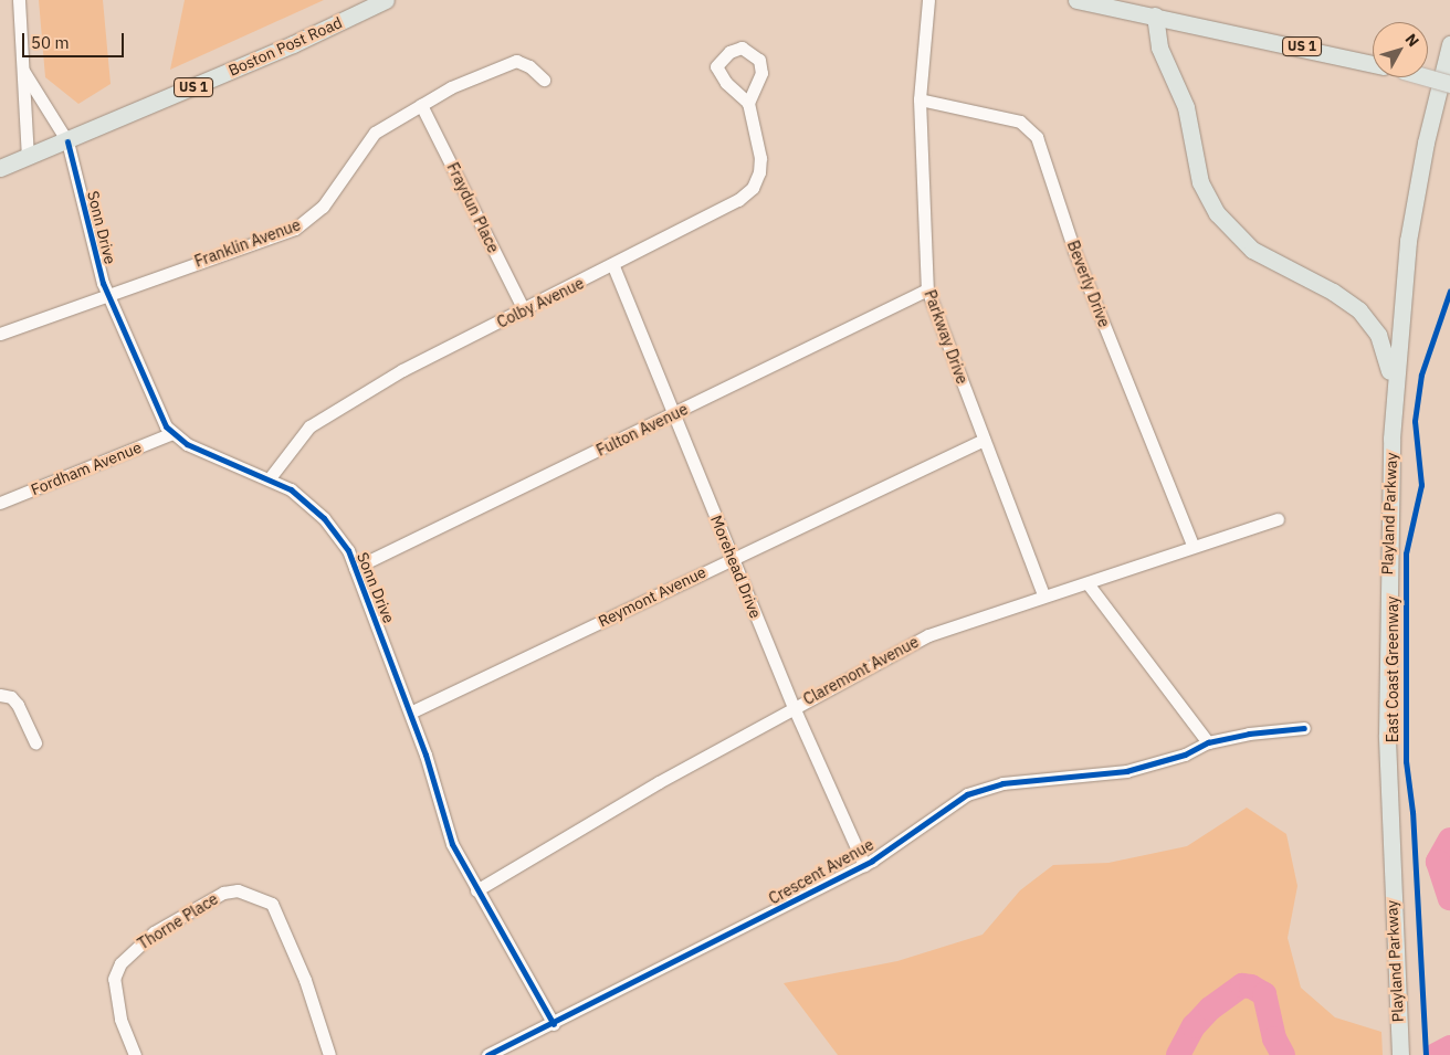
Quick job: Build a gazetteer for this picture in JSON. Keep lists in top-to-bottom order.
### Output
{
  "streets": {
    "main road": ["Boston Post Road", "US 1", "Playland Parkway"],
    "street": [
      "Fraydun Place",
      "Sonn Drive",
      "Franklin Avenue",
      "Beverly Drive",
      "Colby Avenue",
      "Parkway Drive",
      "Fulton Avenue",
      "Fordham Avenue",
      "Morehead Drive",
      "Reymont Avenue",
      "Claremont Avenue",
      "Crescent Avenue",
      "Thorne Place"
    ],
    "cycle path": ["East Coast Greenway"]
  },
  "crossings": [
    ["Boston Post Road", "Sonn Drive"],
    ["Fraydun Place", "Franklin Avenue"],
    ["Fraydun Place", "Colby Avenue"],
    ["Sonn Drive", "Franklin Avenue"],
    ["Sonn Drive", "Colby Avenue"],
    ["Sonn Drive", "Fulton Avenue"],
    ["Sonn Drive", "Fordham Avenue"],
    ["Sonn Drive", "Reymont Avenue"],
    ["Sonn Drive", "Claremont Avenue"],
    ["Sonn Drive", "Crescent Avenue"],
    ["Beverly Drive", "Parkway Drive"],
    ["Beverly Drive", "Claremont Avenue"],
    ["Colby Avenue", "Morehead Drive"],
    ["Parkway Drive", "Fulton Avenue"],
    ["Parkway Drive", "Reymont Avenue"],
    ["Parkway Drive", "Claremont Avenue"],
    ["Fulton Avenue", "Morehead Drive"],
    ["Morehead Drive", "Reymont Avenue"],
    ["Morehead Drive", "Claremont Avenue"],
    ["Morehead Drive", "Crescent Avenue"]
  ],
  "scale_bar": "50 m",
  "north": "top right"
}
